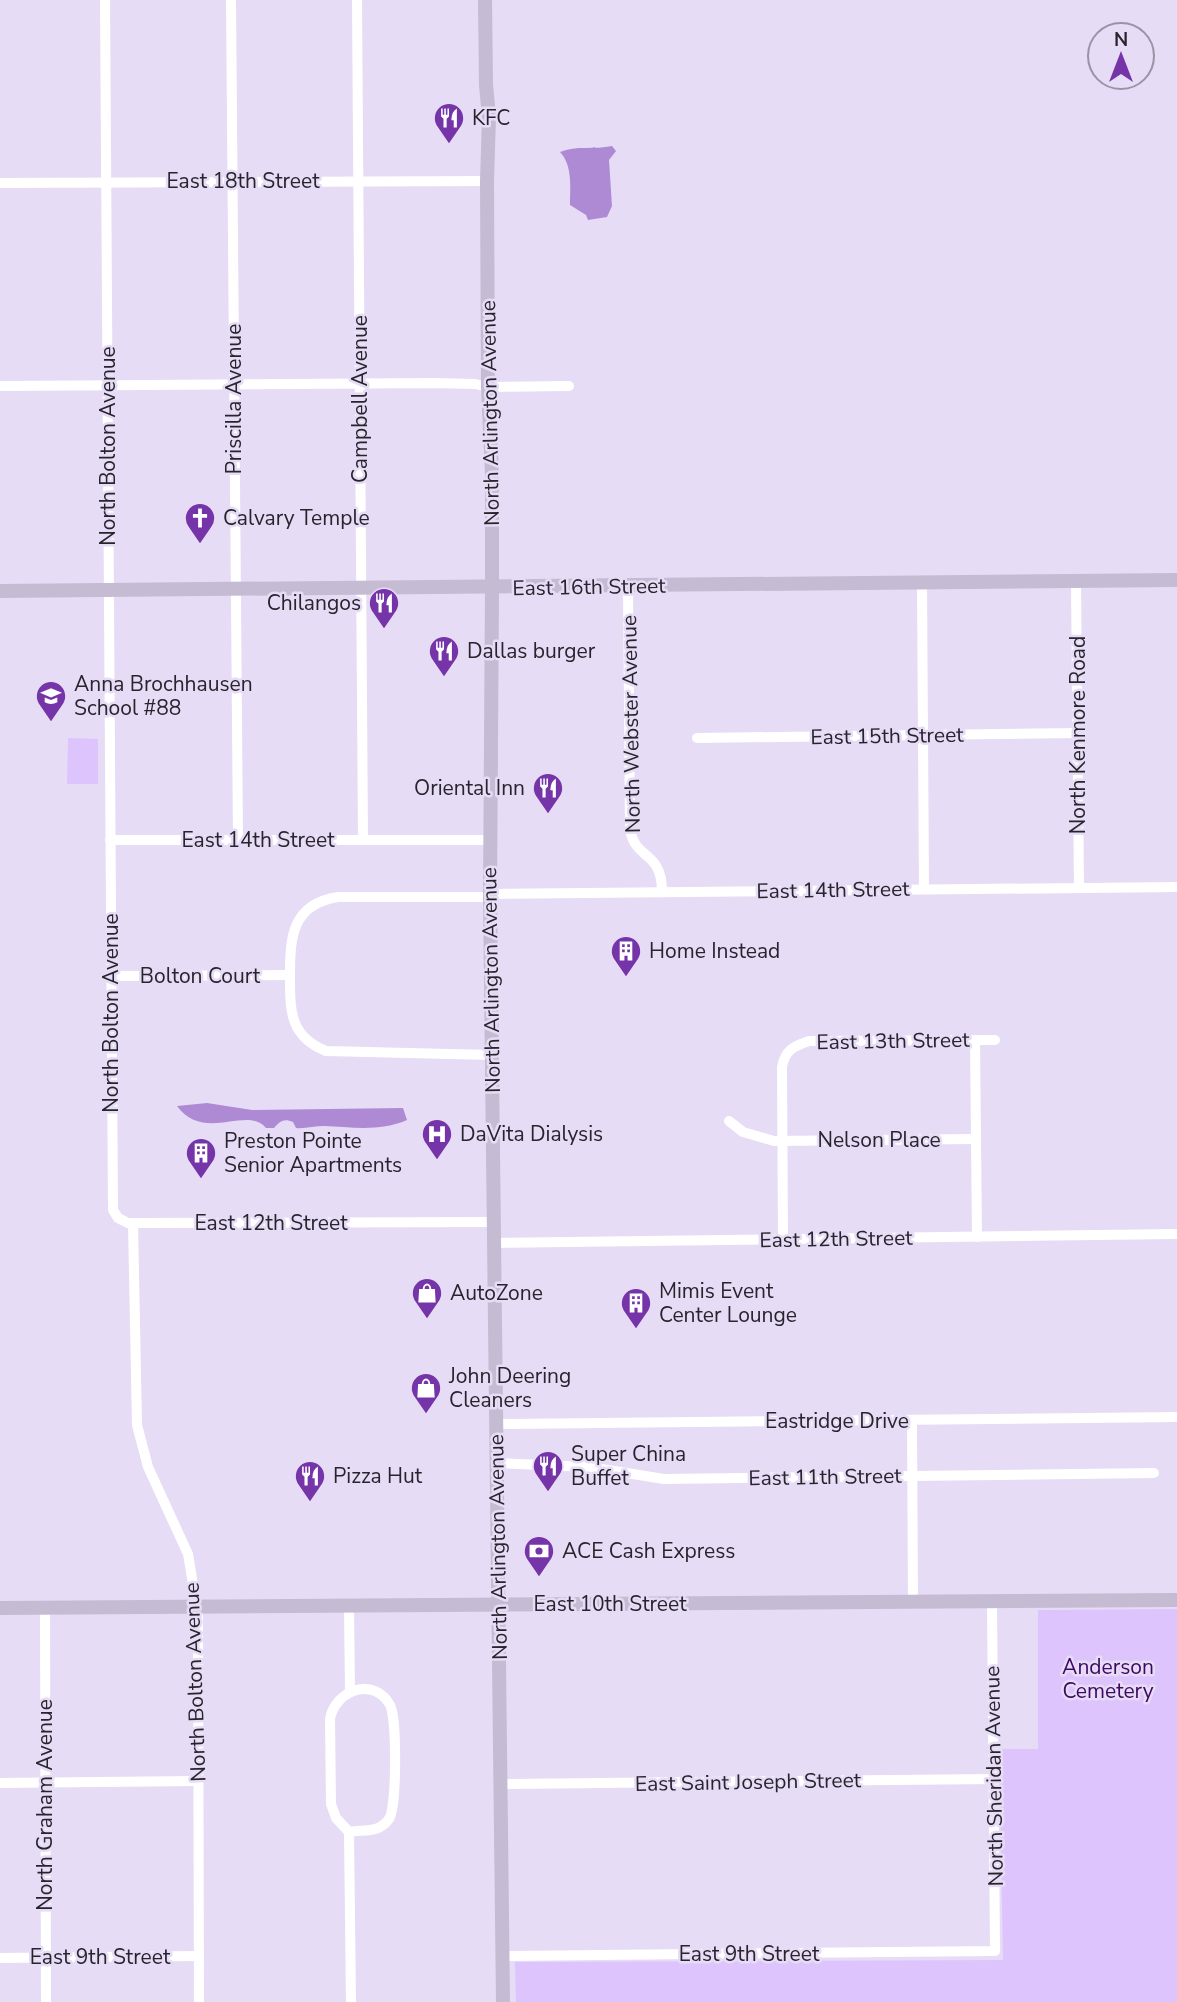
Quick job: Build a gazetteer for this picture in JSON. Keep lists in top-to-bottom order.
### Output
{
  "streets": {
    "main road": ["North Arlington Avenue", "East 16th Street", "East 10th Street"],
    "street": [
      "East 18th Street",
      "Priscilla Avenue",
      "Campbell Avenue",
      "North Bolton Avenue",
      "North Webster Avenue",
      "North Kenmore Road",
      "East 15th Street",
      "East 14th Street",
      "Bolton Court",
      "East 13th Street",
      "Nelson Place",
      "East 12th Street",
      "Eastridge Drive",
      "East 11th Street",
      "North Sheridan Avenue",
      "East Saint Joseph Street",
      "North Graham Avenue",
      "East 9th Street"
    ]
  },
  "crossings": [
    ["East 18th Street", "Priscilla Avenue"],
    ["East 18th Street", "Campbell Avenue"],
    ["East 18th Street", "North Arlington Avenue"],
    ["East 18th Street", "North Bolton Avenue"],
    ["Priscilla Avenue", "East 16th Street"],
    ["Priscilla Avenue", "East 14th Street"],
    ["Campbell Avenue", "East 16th Street"],
    ["Campbell Avenue", "East 14th Street"],
    ["North Arlington Avenue", "East 16th Street"],
    ["North Arlington Avenue", "East 14th Street"],
    ["North Arlington Avenue", "East 12th Street"],
    ["North Arlington Avenue", "Eastridge Drive"],
    ["North Arlington Avenue", "East 11th Street"],
    ["North Arlington Avenue", "East 10th Street"],
    ["North Arlington Avenue", "East Saint Joseph Street"],
    ["North Arlington Avenue", "East 9th Street"],
    ["North Bolton Avenue", "East 16th Street"],
    ["North Bolton Avenue", "East 14th Street"],
    ["North Bolton Avenue", "Bolton Court"],
    ["North Bolton Avenue", "East 12th Street"],
    ["North Bolton Avenue", "East 10th Street"],
    ["North Bolton Avenue", "East 9th Street"],
    ["East 16th Street", "North Webster Avenue"],
    ["East 16th Street", "North Kenmore Road"],
    ["North Webster Avenue", "East 14th Street"],
    ["North Kenmore Road", "East 15th Street"],
    ["North Kenmore Road", "East 14th Street"],
    ["East 14th Street", "Bolton Court"],
    ["East 13th Street", "Nelson Place"],
    ["East 10th Street", "North Sheridan Avenue"],
    ["East 10th Street", "North Graham Avenue"],
    ["North Sheridan Avenue", "East Saint Joseph Street"],
    ["North Sheridan Avenue", "East 9th Street"],
    ["North Graham Avenue", "East 9th Street"]
  ],
  "parks": ["Anderson Cemetery"],
  "places": {
    "restaurant": [
      "KFC",
      "Chilangos",
      "Dallas burger",
      "Oriental Inn",
      "Super China Buffet",
      "Pizza Hut"
    ],
    "church": ["Calvary Temple"],
    "school or university": ["Anna Brochhausen School #88"],
    "building": ["Home Instead", "Preston Pointe Senior Apartments", "Mimis Event Center Lounge"],
    "hospital": ["DaVita Dialysis"],
    "shop": ["AutoZone", "John Deering Cleaners"],
    "bank": ["ACE Cash Express"]
  },
  "north": "top"
}
